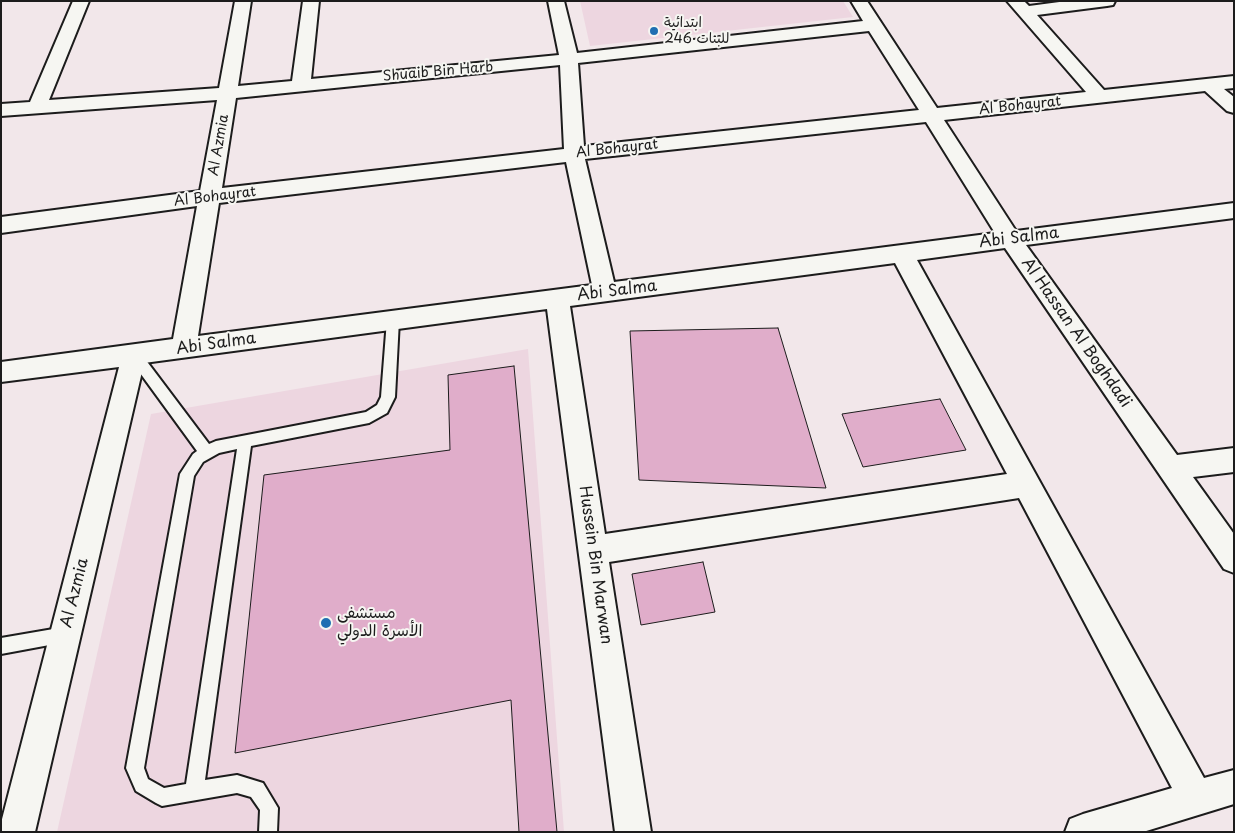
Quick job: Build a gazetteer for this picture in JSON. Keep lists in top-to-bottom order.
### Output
{
  "streets": {
    "street": [
      "Shuaib Bin Harb",
      "Al Bohayrat",
      "Al Azmia",
      "Abi Salma",
      "Al Hassan Al Boghdadi",
      "Hussein Bin Marwan"
    ]
  },
  "crossings": [
    ["Shuaib Bin Harb", "Al Azmia"],
    ["Shuaib Bin Harb", "Al Hassan Al Boghdadi"],
    ["Al Bohayrat", "Al Azmia"],
    ["Al Bohayrat", "Al Hassan Al Boghdadi"],
    ["Al Azmia", "Abi Salma"],
    ["Abi Salma", "Al Hassan Al Boghdadi"],
    ["Abi Salma", "Hussein Bin Marwan"]
  ],
  "places": ["ابتدائية 246 للبنات", "مستشفى الأسرة الدولي"]
}
